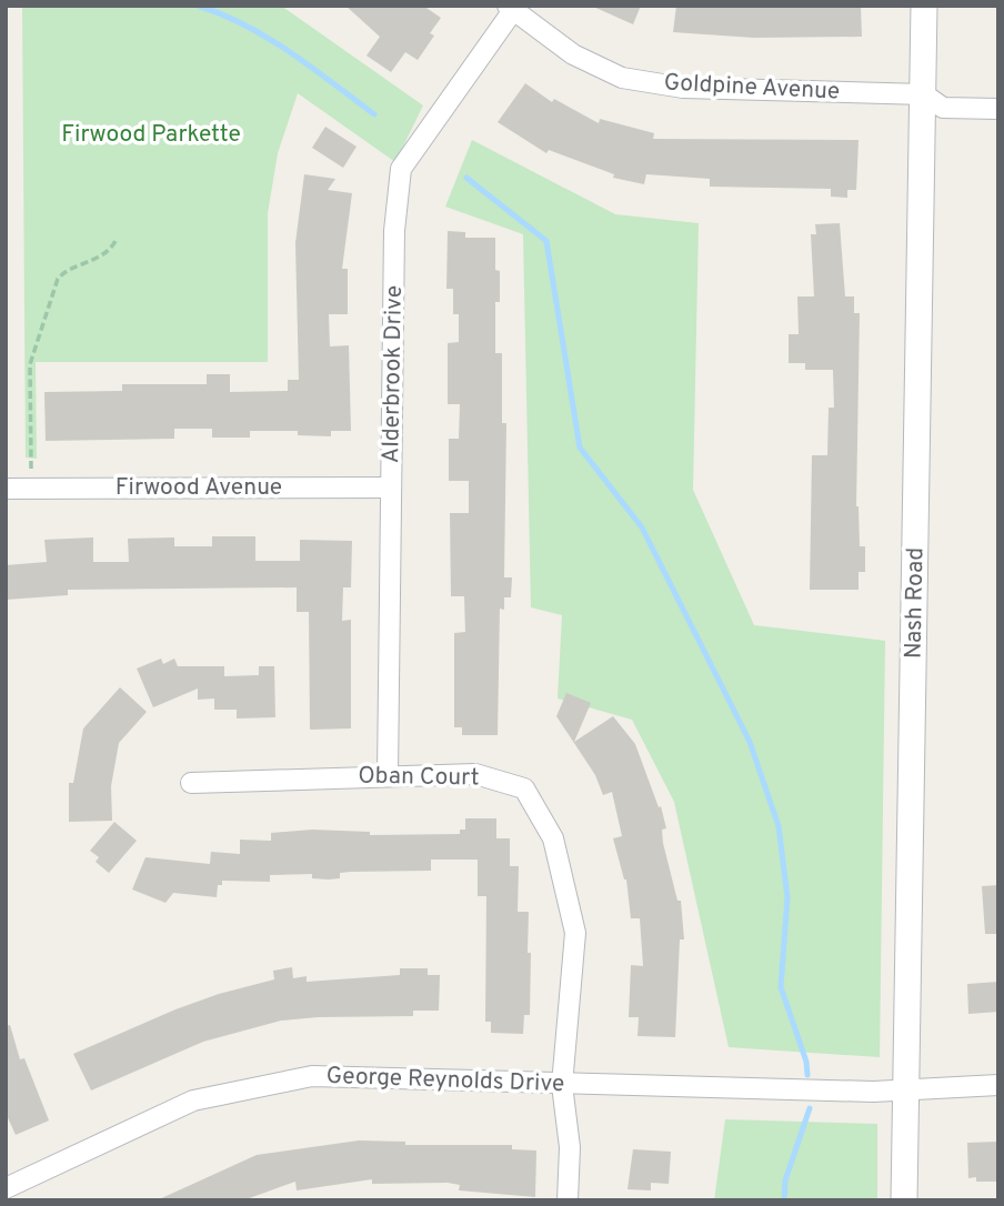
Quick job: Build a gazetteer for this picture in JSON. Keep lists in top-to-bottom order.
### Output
{
  "streets": {
    "street": [
      "Goldpine Avenue",
      "Alderbrook Drive",
      "Firwood Avenue",
      "Nash Road",
      "Oban Court",
      "George Reynolds Drive"
    ]
  },
  "crossings": [
    ["Goldpine Avenue", "Alderbrook Drive"],
    ["Goldpine Avenue", "Nash Road"],
    ["Alderbrook Drive", "Firwood Avenue"],
    ["Alderbrook Drive", "Oban Court"],
    ["Nash Road", "George Reynolds Drive"],
    ["Oban Court", "George Reynolds Drive"]
  ],
  "parks": ["Firwood Parkette"]
}
